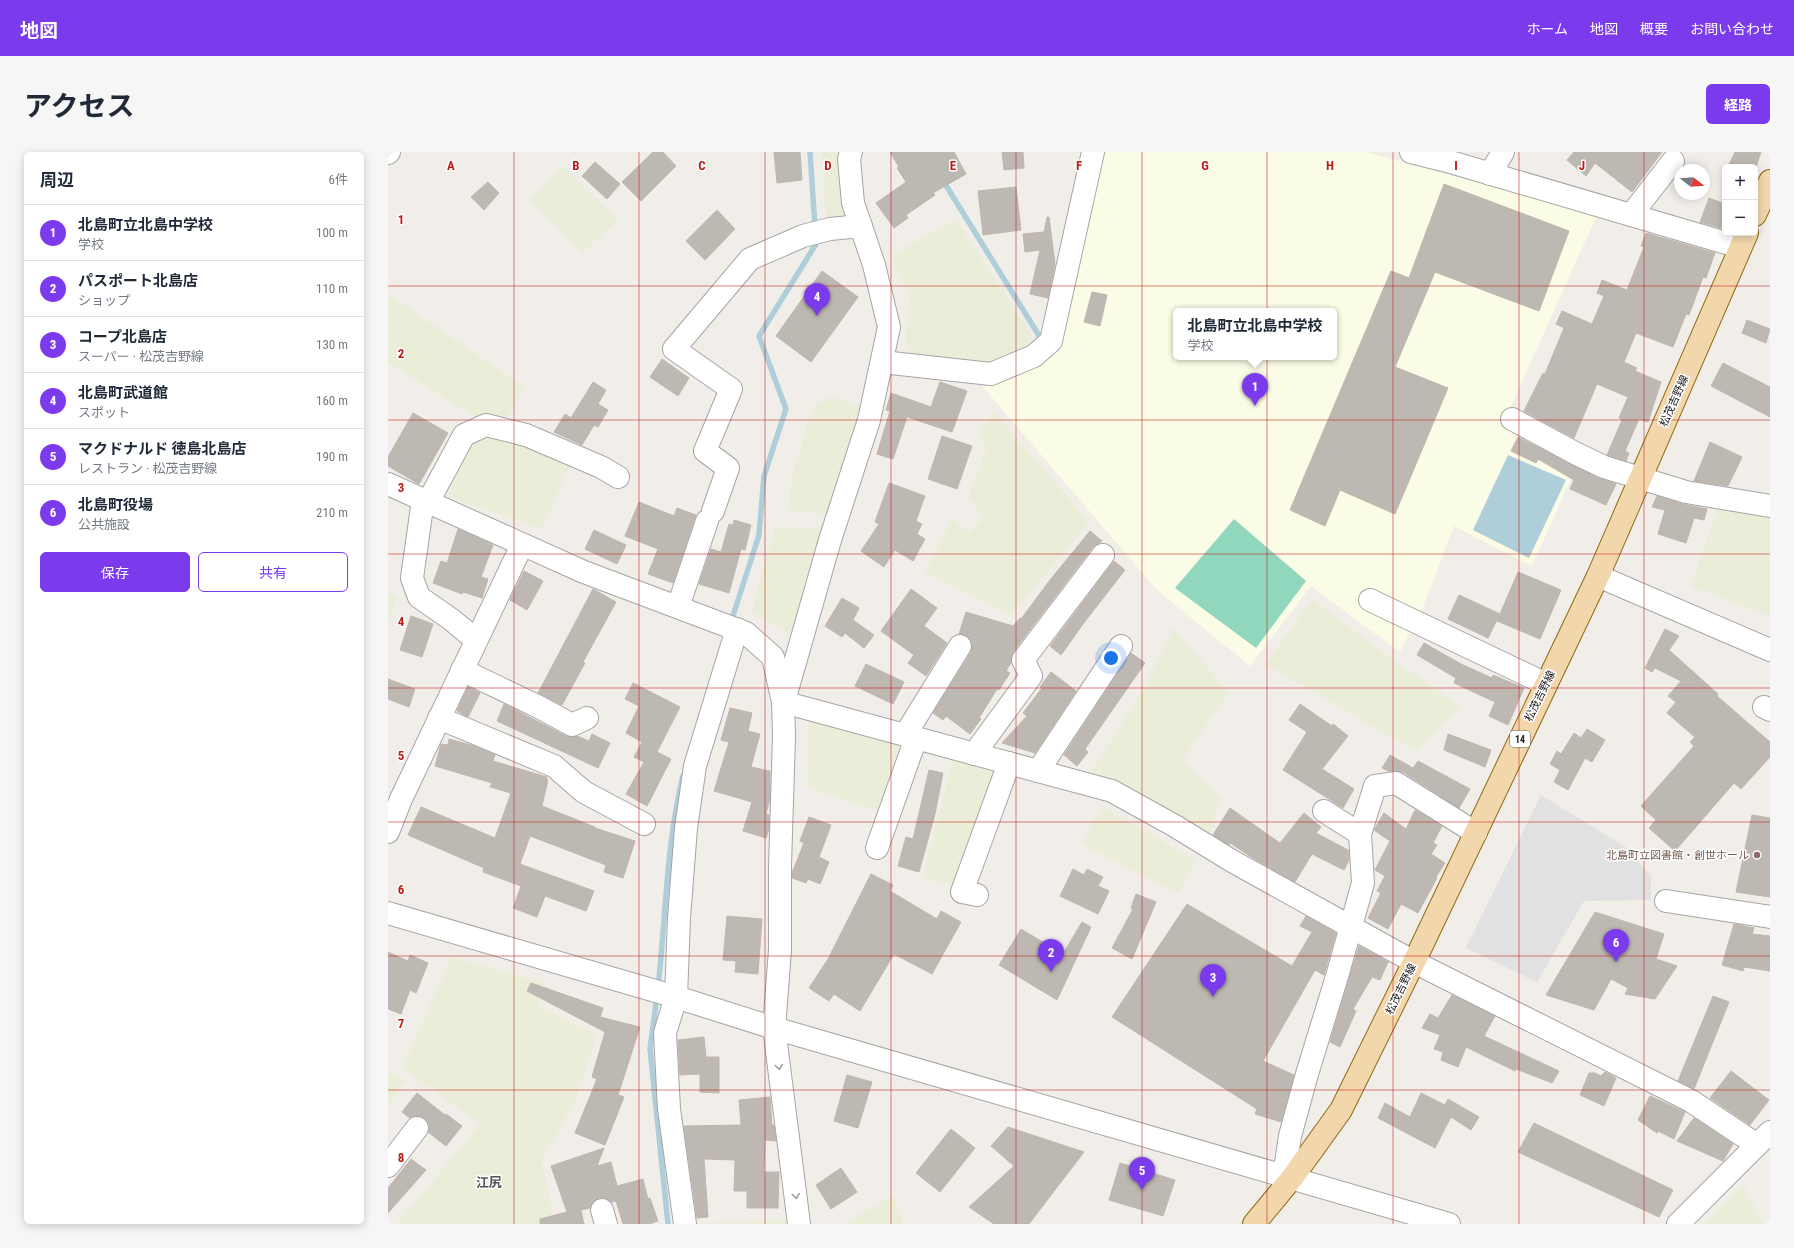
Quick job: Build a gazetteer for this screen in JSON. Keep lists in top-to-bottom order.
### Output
{
  "streets": {
    "main road": ["松茂吉野線", "14"]
  },
  "districts": ["江尻"],
  "places": ["北島町立図書館・創世ホール"],
  "north": "right",
  "page": {
    "header": "地図",
    "nav": [
      "ホーム",
      "地図",
      "概要",
      "お問い合わせ"
    ],
    "title": "アクセス",
    "buttons": [
      "経路",
      ["保存", "共有"]
    ],
    "heading": ["周辺", "6件"],
    "map_buttons": ["+", "−"],
    "list": [
      {
        "mark": "1",
        "name": "北島町立北島中学校",
        "note": "学校",
        "value": "100 m"
      },
      {
        "mark": "2",
        "name": "パスポート北島店",
        "note": "ショップ",
        "value": "110 m"
      },
      {
        "mark": "3",
        "name": "コープ北島店",
        "note": "スーパー · 松茂吉野線",
        "value": "130 m"
      },
      {
        "mark": "4",
        "name": "北島町武道館",
        "note": "スポット",
        "value": "160 m"
      },
      {
        "mark": "5",
        "name": "マクドナルド 徳島北島店",
        "note": "レストラン · 松茂吉野線",
        "value": "190 m"
      },
      {
        "mark": "6",
        "name": "北島町役場",
        "note": "公共施設",
        "value": "210 m"
      }
    ],
    "pins": [
      "4",
      "1",
      "6",
      "2",
      "3",
      "5"
    ],
    "popup": ["北島町立北島中学校", "学校"]
  },
  "grid": {
    "columns": [
      "A",
      "B",
      "C",
      "D",
      "E",
      "F",
      "G",
      "H",
      "I",
      "J"
    ],
    "rows": [
      "1",
      "2",
      "3",
      "4",
      "5",
      "6",
      "7",
      "8"
    ]
  }
}
